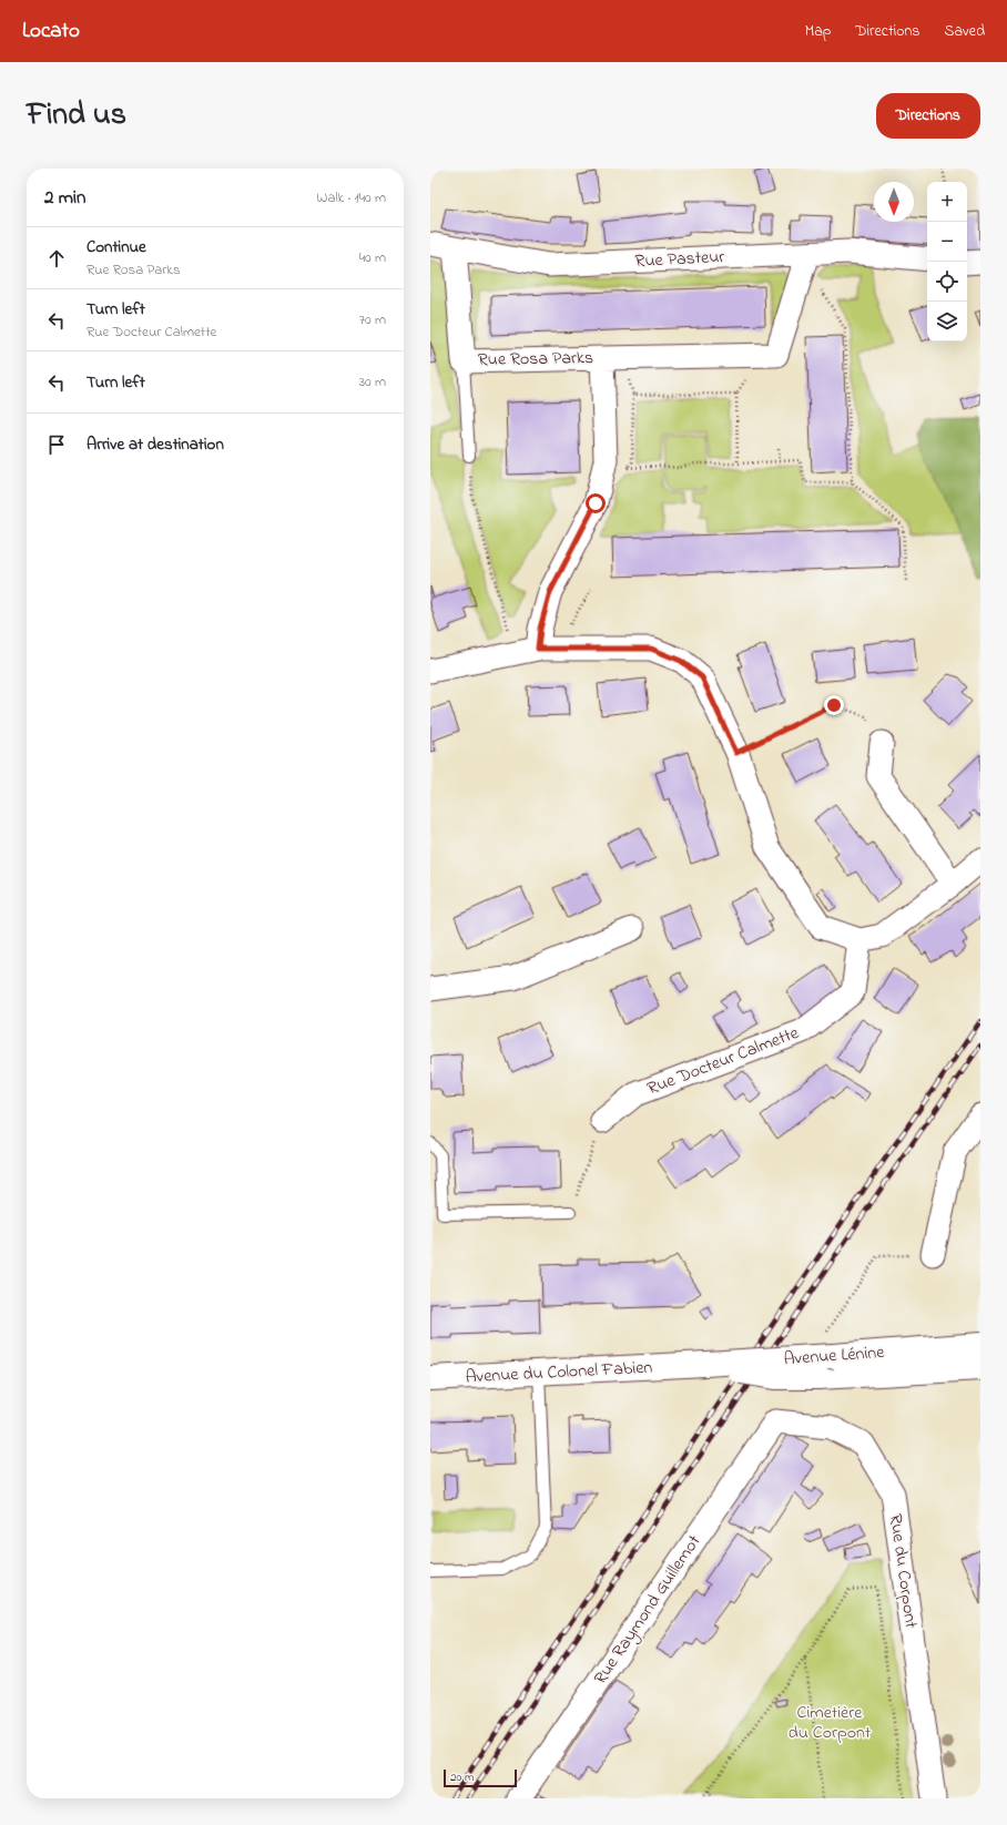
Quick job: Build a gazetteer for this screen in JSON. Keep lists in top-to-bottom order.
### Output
{
  "streets": {
    "main road": ["Avenue Lénine", "Avenue du Colonel Fabien"],
    "street": [
      "Rue Pasteur",
      "Rue Rosa Parks",
      "Rue Docteur Calmette",
      "Rue du Corpont",
      "Rue Raymond Guillemot"
    ]
  },
  "crossings": [
    ["Rue Pasteur", "Rue Rosa Parks"],
    ["Avenue Lénine", "Avenue du Colonel Fabien"],
    ["Rue du Corpont", "Rue Raymond Guillemot"]
  ],
  "parks": ["Cimetière du Corpont"],
  "scale_bar": "20 m",
  "north": "bottom",
  "page": {
    "header": "Locato",
    "nav": ["Map", "Directions", "Saved"],
    "title": "Find us",
    "buttons": "Directions",
    "heading": ["2 min", "Walk · 140 m"],
    "map_buttons": ["+", "−"],
    "list": [
      ["Continue", "Rue Rosa Parks", "40 m"],
      ["Turn left", "Rue Docteur Calmette", "70 m"],
      ["Turn left", "30 m"],
      "Arrive at destination"
    ],
    "scale": "20 m"
  }
}
